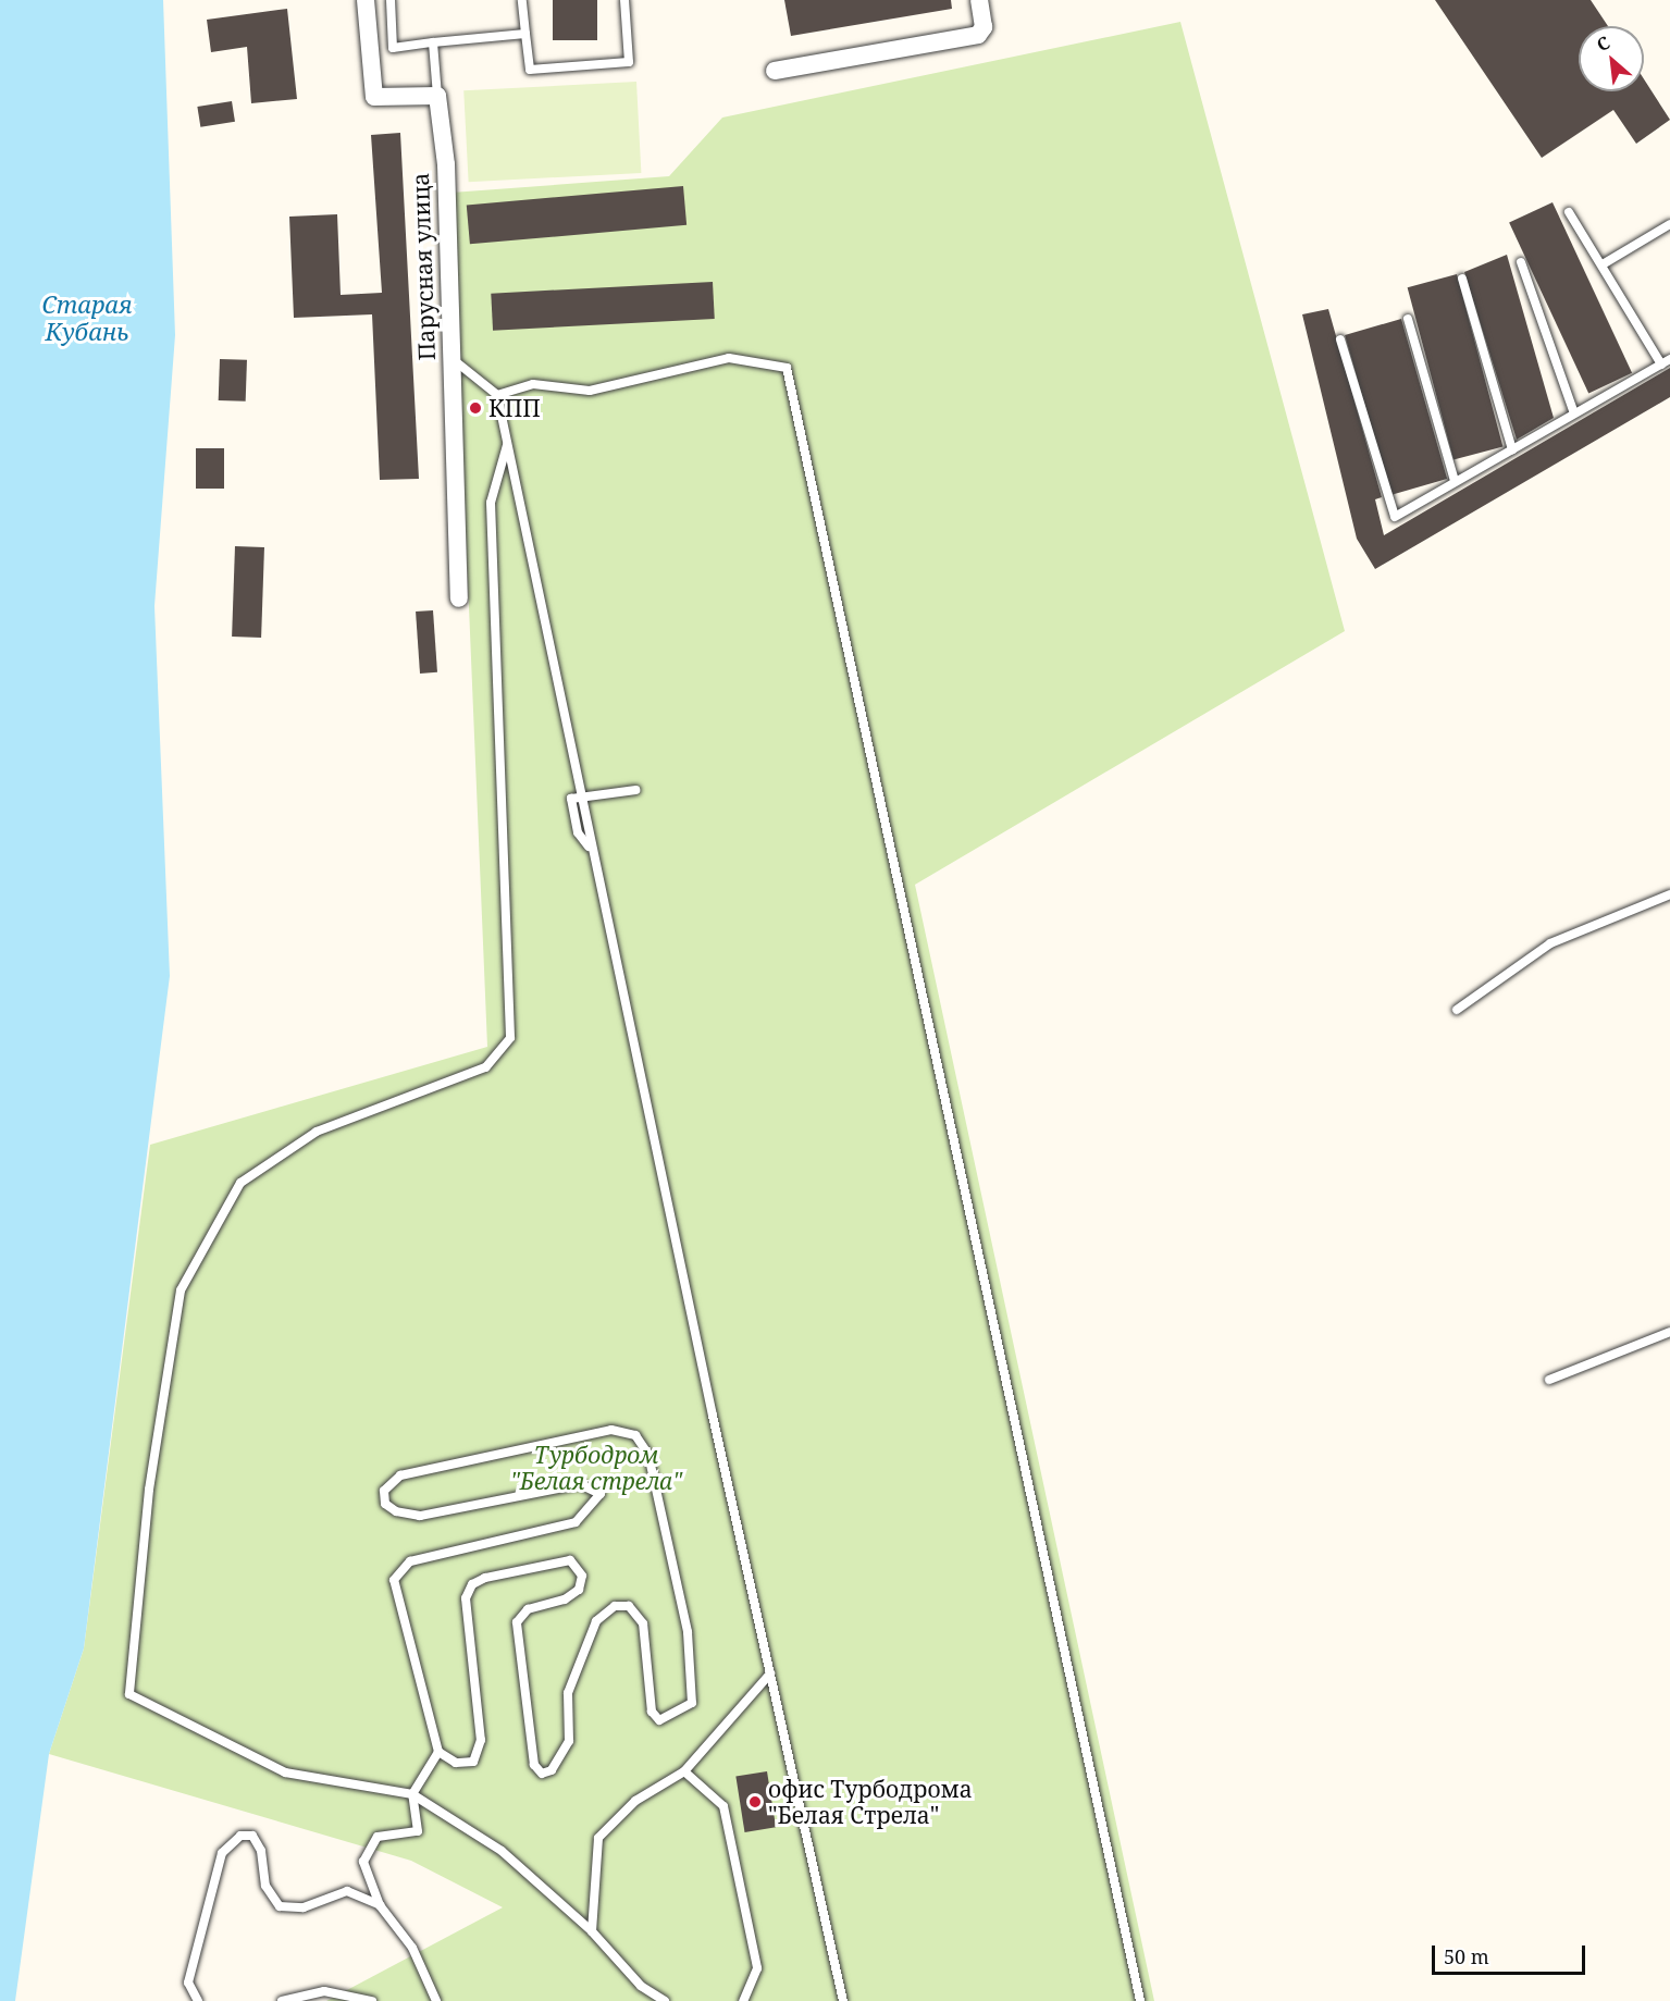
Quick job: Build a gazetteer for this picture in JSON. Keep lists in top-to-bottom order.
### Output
{
  "streets": {
    "street": ["Парусная улица"]
  },
  "water": ["Старая Кубань"],
  "parks": ["Турбодром \"Белая стрела\""],
  "places": ["КПП", "офис Турбодрома \"Белая Стрела\""],
  "scale_bar": "50 m",
  "north": "top left"
}
